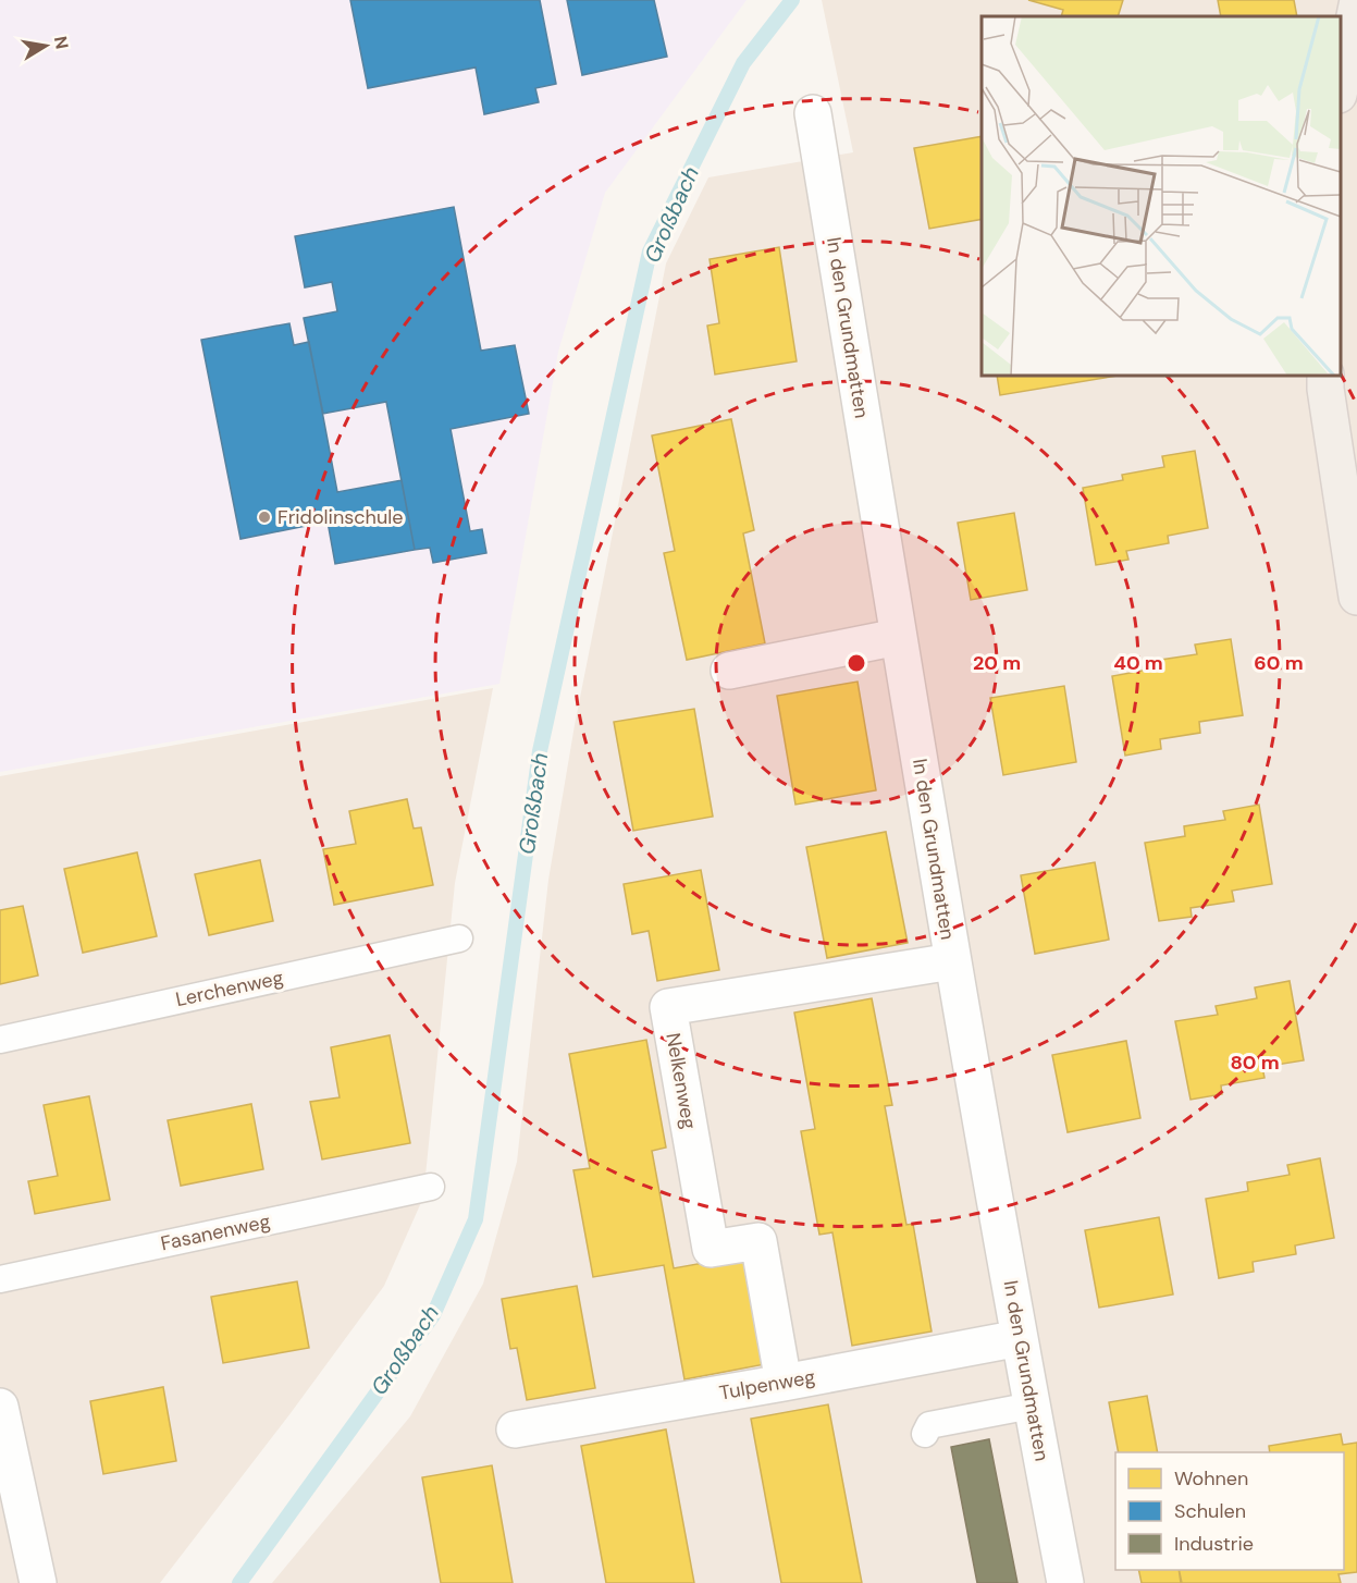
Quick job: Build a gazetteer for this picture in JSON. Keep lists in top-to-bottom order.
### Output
{
  "streets": {
    "street": ["In den Grundmatten", "Nelkenweg", "Tulpenweg"],
    "lane": ["Lerchenweg", "Fasanenweg"]
  },
  "crossings": [
    ["In den Grundmatten", "Nelkenweg"],
    ["In den Grundmatten", "Tulpenweg"],
    ["Nelkenweg", "Tulpenweg"]
  ],
  "water": ["Großbach"],
  "places": ["Fridolinschule"],
  "legend": ["Wohnen", "Schulen", "Industrie"],
  "north": "right",
  "rings": [
    "20 m",
    "40 m",
    "60 m",
    "80 m"
  ]
}
